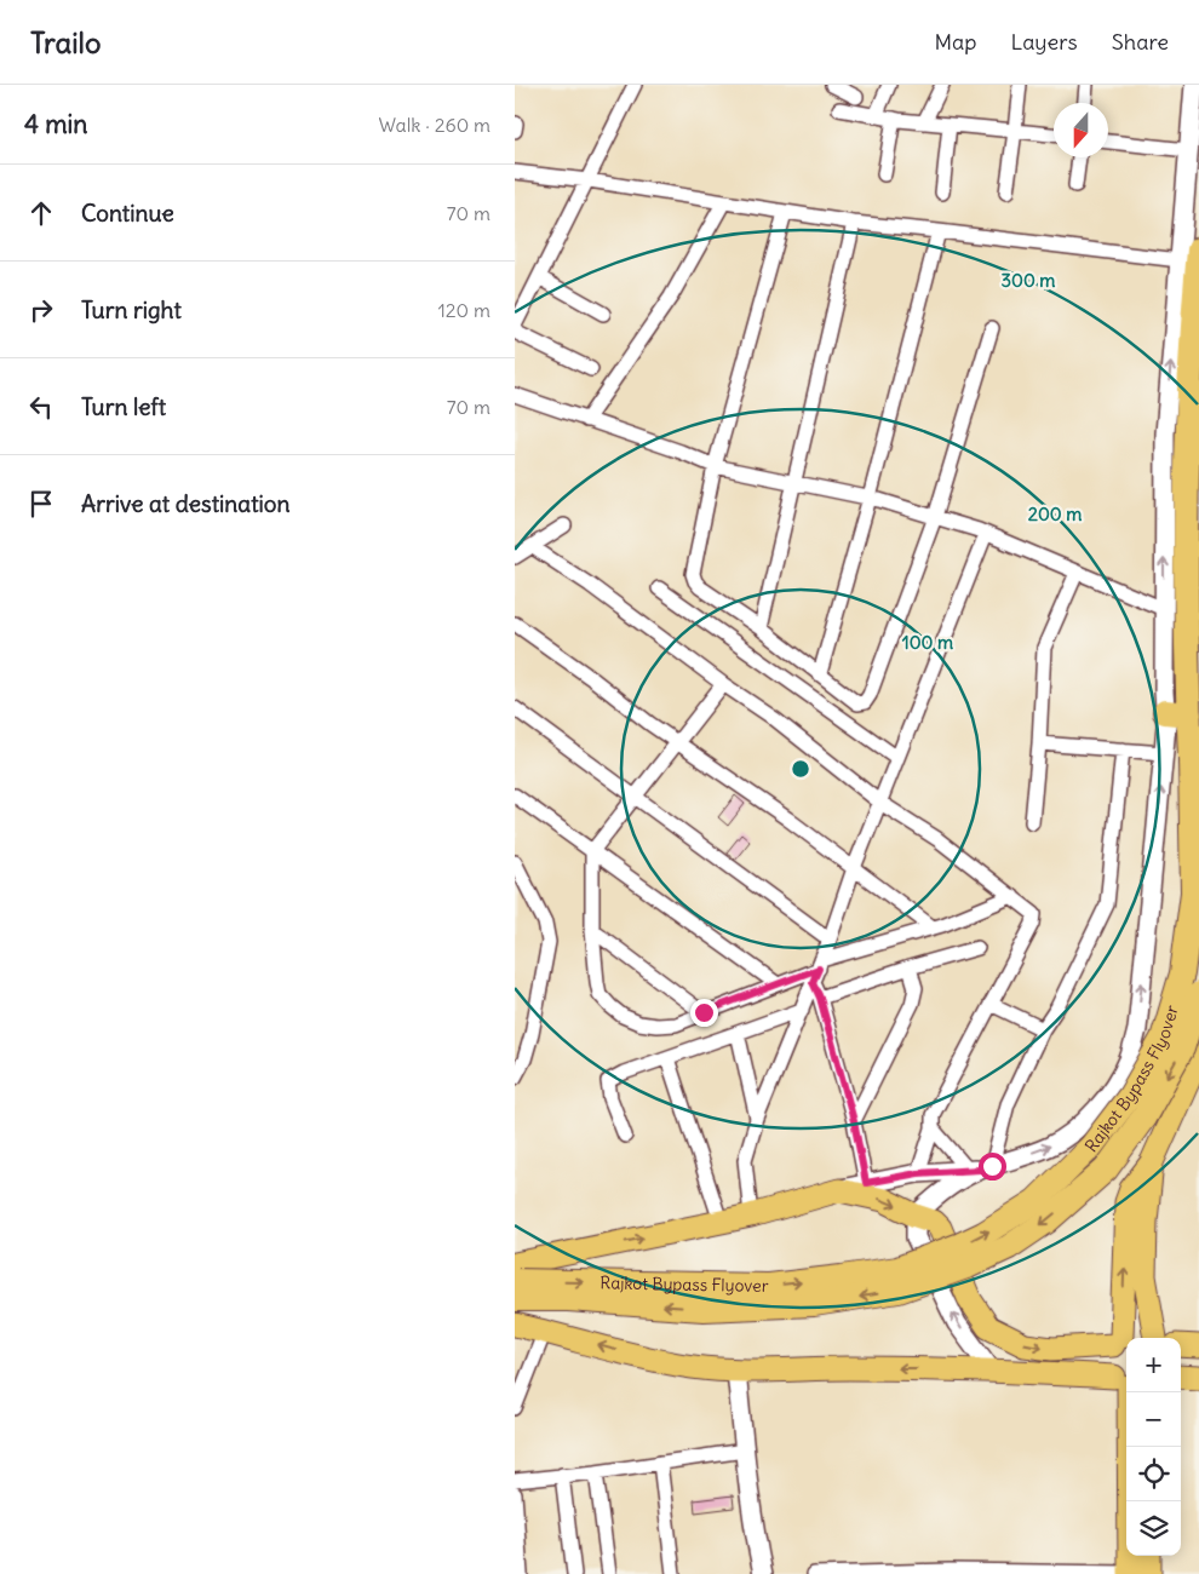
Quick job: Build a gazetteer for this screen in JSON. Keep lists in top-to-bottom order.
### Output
{
  "streets": {
    "highway": ["Rajkot Bypass Flyover"]
  },
  "north": "bottom",
  "page": {
    "header": "Trailo",
    "nav": ["Map", "Layers", "Share"],
    "heading": ["4 min", "Walk · 260 m"],
    "list": [
      ["Continue", "70 m"],
      ["Turn right", "120 m"],
      ["Turn left", "70 m"],
      "Arrive at destination"
    ],
    "map_buttons": ["+", "−"]
  },
  "rings": ["300 m", "200 m", "100 m"]
}
